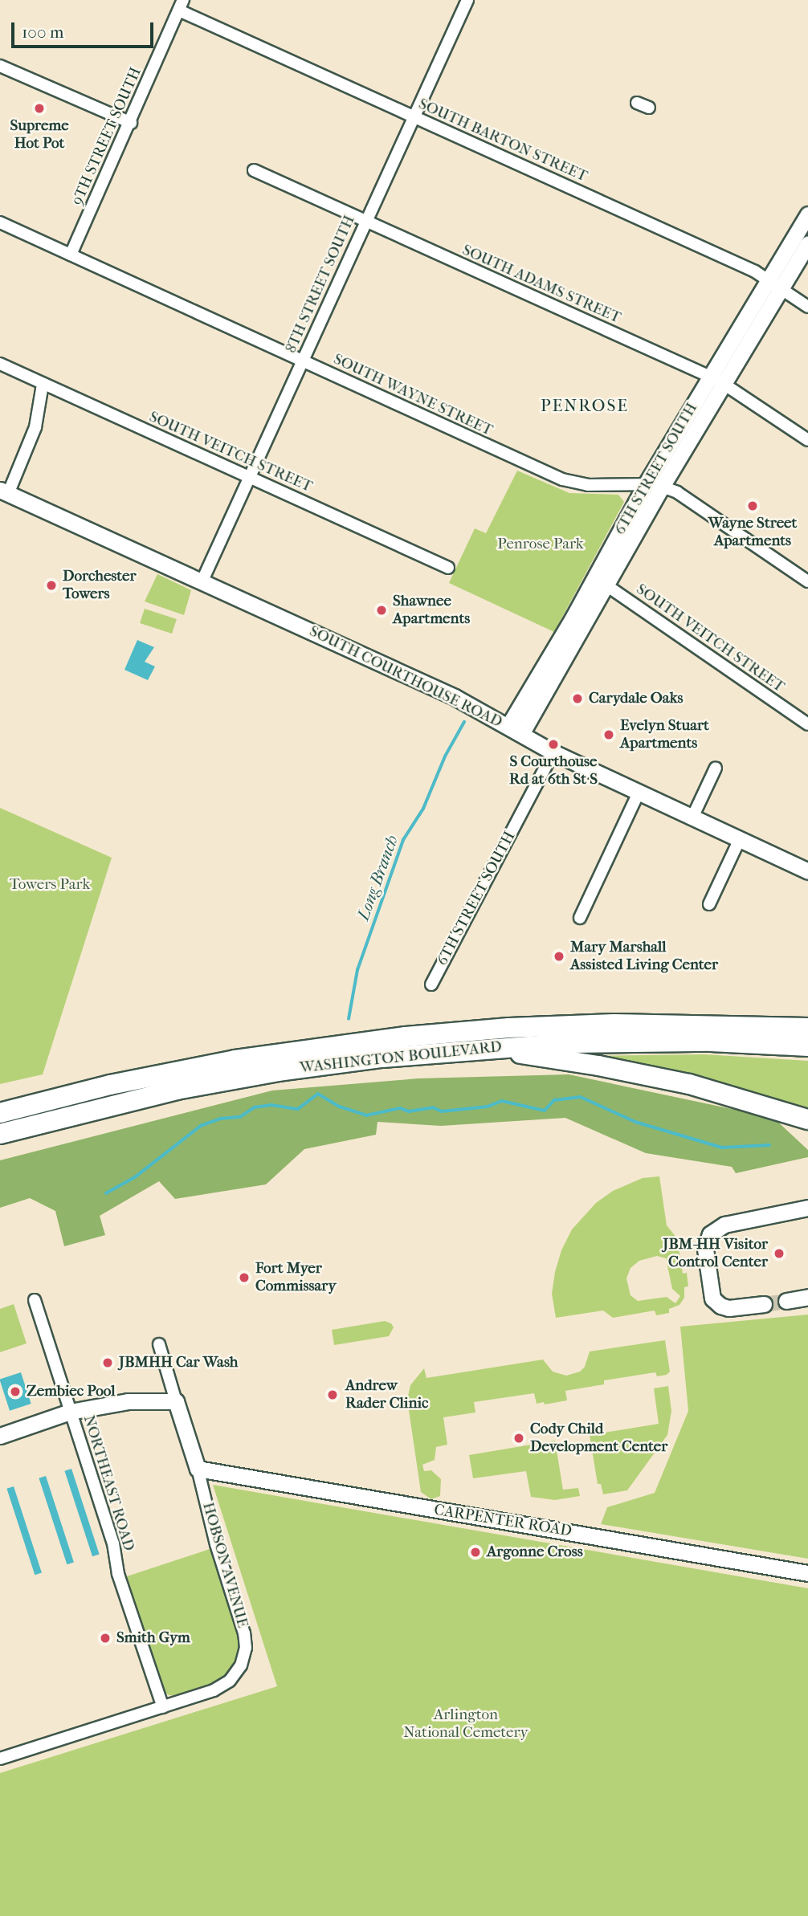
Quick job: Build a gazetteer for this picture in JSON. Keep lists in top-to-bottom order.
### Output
{
  "streets": {
    "highway": ["WASHINGTON BOULEVARD"],
    "street": [
      "9TH STREET SOUTH",
      "SOUTH BARTON STREET",
      "8TH STREET SOUTH",
      "SOUTH ADAMS STREET",
      "SOUTH WAYNE STREET",
      "SOUTH VEITCH STREET",
      "6TH STREET SOUTH",
      "SOUTH COURTHOUSE ROAD",
      "NORTHEAST ROAD",
      "CARPENTER ROAD",
      "HOBSON AVENUE"
    ]
  },
  "crossings": [
    ["9TH STREET SOUTH", "SOUTH BARTON STREET"],
    ["9TH STREET SOUTH", "SOUTH WAYNE STREET"],
    ["SOUTH BARTON STREET", "8TH STREET SOUTH"],
    ["SOUTH BARTON STREET", "6TH STREET SOUTH"],
    ["8TH STREET SOUTH", "SOUTH ADAMS STREET"],
    ["8TH STREET SOUTH", "SOUTH WAYNE STREET"],
    ["8TH STREET SOUTH", "SOUTH VEITCH STREET"],
    ["8TH STREET SOUTH", "SOUTH COURTHOUSE ROAD"],
    ["SOUTH ADAMS STREET", "6TH STREET SOUTH"],
    ["SOUTH WAYNE STREET", "6TH STREET SOUTH"],
    ["SOUTH VEITCH STREET", "6TH STREET SOUTH"],
    ["6TH STREET SOUTH", "SOUTH COURTHOUSE ROAD"],
    ["NORTHEAST ROAD", "HOBSON AVENUE"],
    ["CARPENTER ROAD", "HOBSON AVENUE"]
  ],
  "districts": ["PENROSE"],
  "water": ["Long Branch"],
  "parks": ["Penrose Park", "Towers Park", "Arlington National Cemetery"],
  "places": [
    "Supreme Hot Pot",
    "Wayne Street Apartments",
    "Dorchester Towers",
    "Shawnee Apartments",
    "Carydale Oaks",
    "Evelyn Stuart Apartments",
    "S Courthouse Rd at 6th St S",
    "Mary Marshall Assisted Living Center",
    "JBM-HH Visitor Control Center",
    "Fort Myer Commissary",
    "JBMHH Car Wash",
    "Zembiec Pool",
    "Andrew Rader Clinic",
    "Cody Child Development Center",
    "Argonne Cross",
    "Smith Gym"
  ],
  "scale_bar": "100 m"
}
